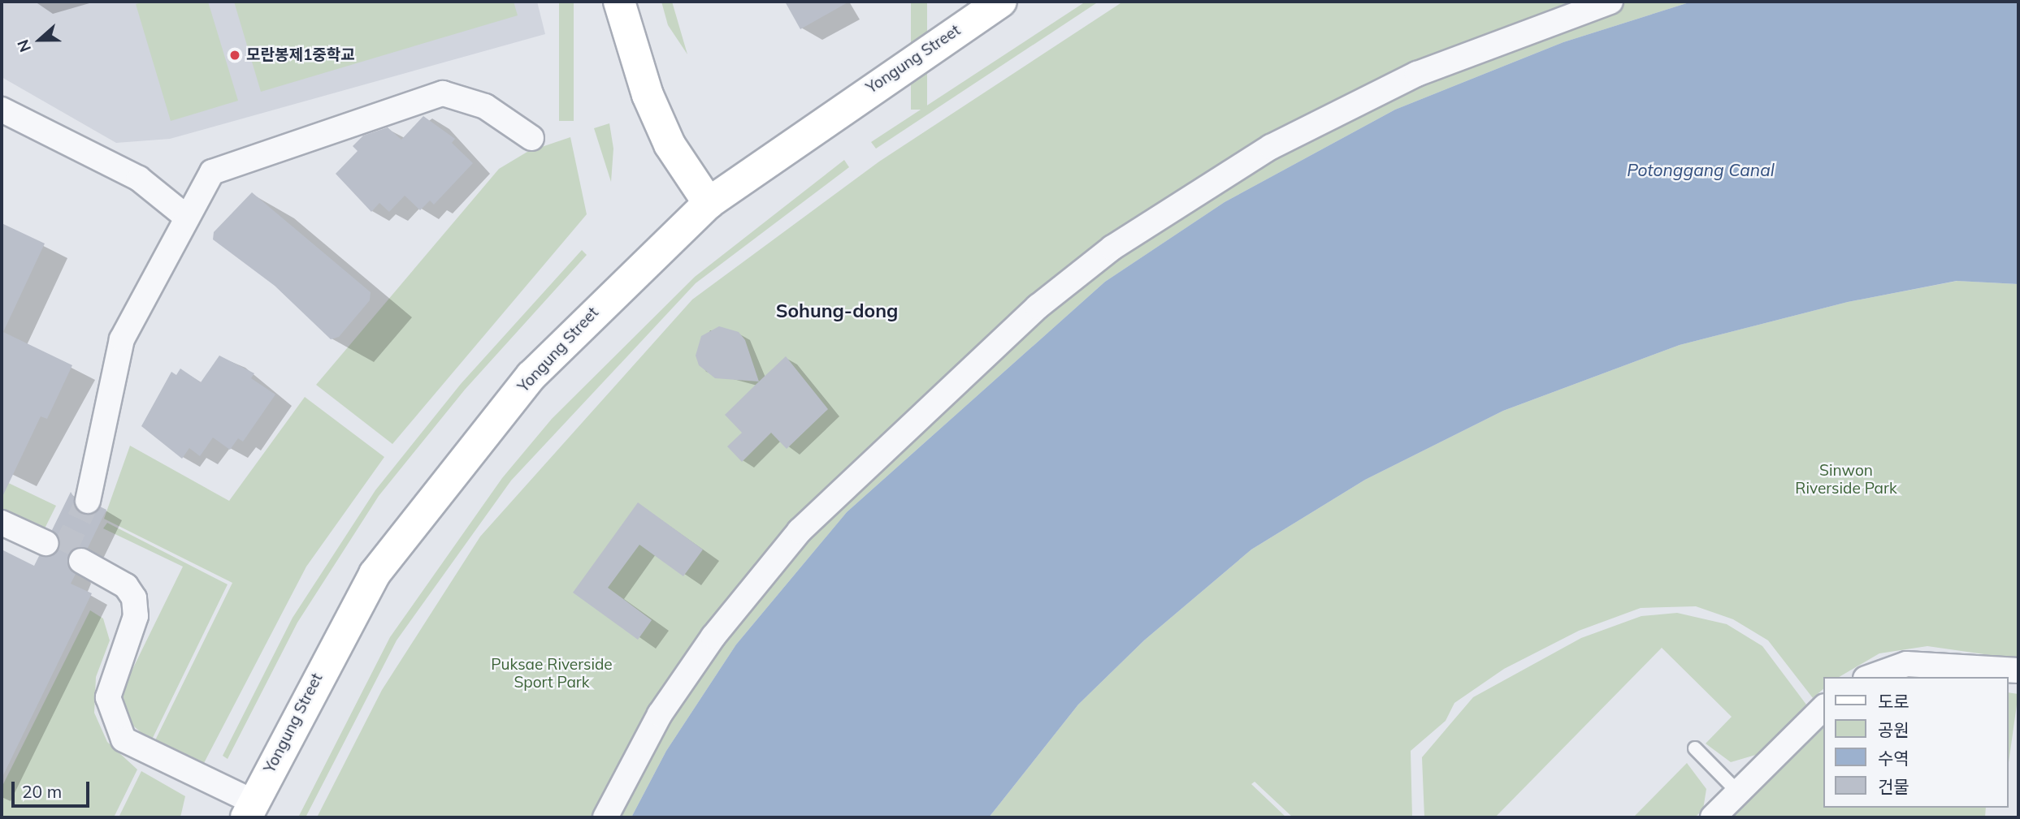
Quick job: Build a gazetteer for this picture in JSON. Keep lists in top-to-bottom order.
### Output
{
  "streets": {
    "main road": ["Yongung Street"]
  },
  "districts": ["Sohung-dong"],
  "water": ["Potonggang Canal"],
  "parks": ["Sinwon Riverside Park", "Puksae Riverside Sport Park"],
  "places": ["모란봉제1중학교"],
  "legend": [
    "도로",
    "공원",
    "수역",
    "건물"
  ],
  "scale_bar": "20 m",
  "north": "left"
}
